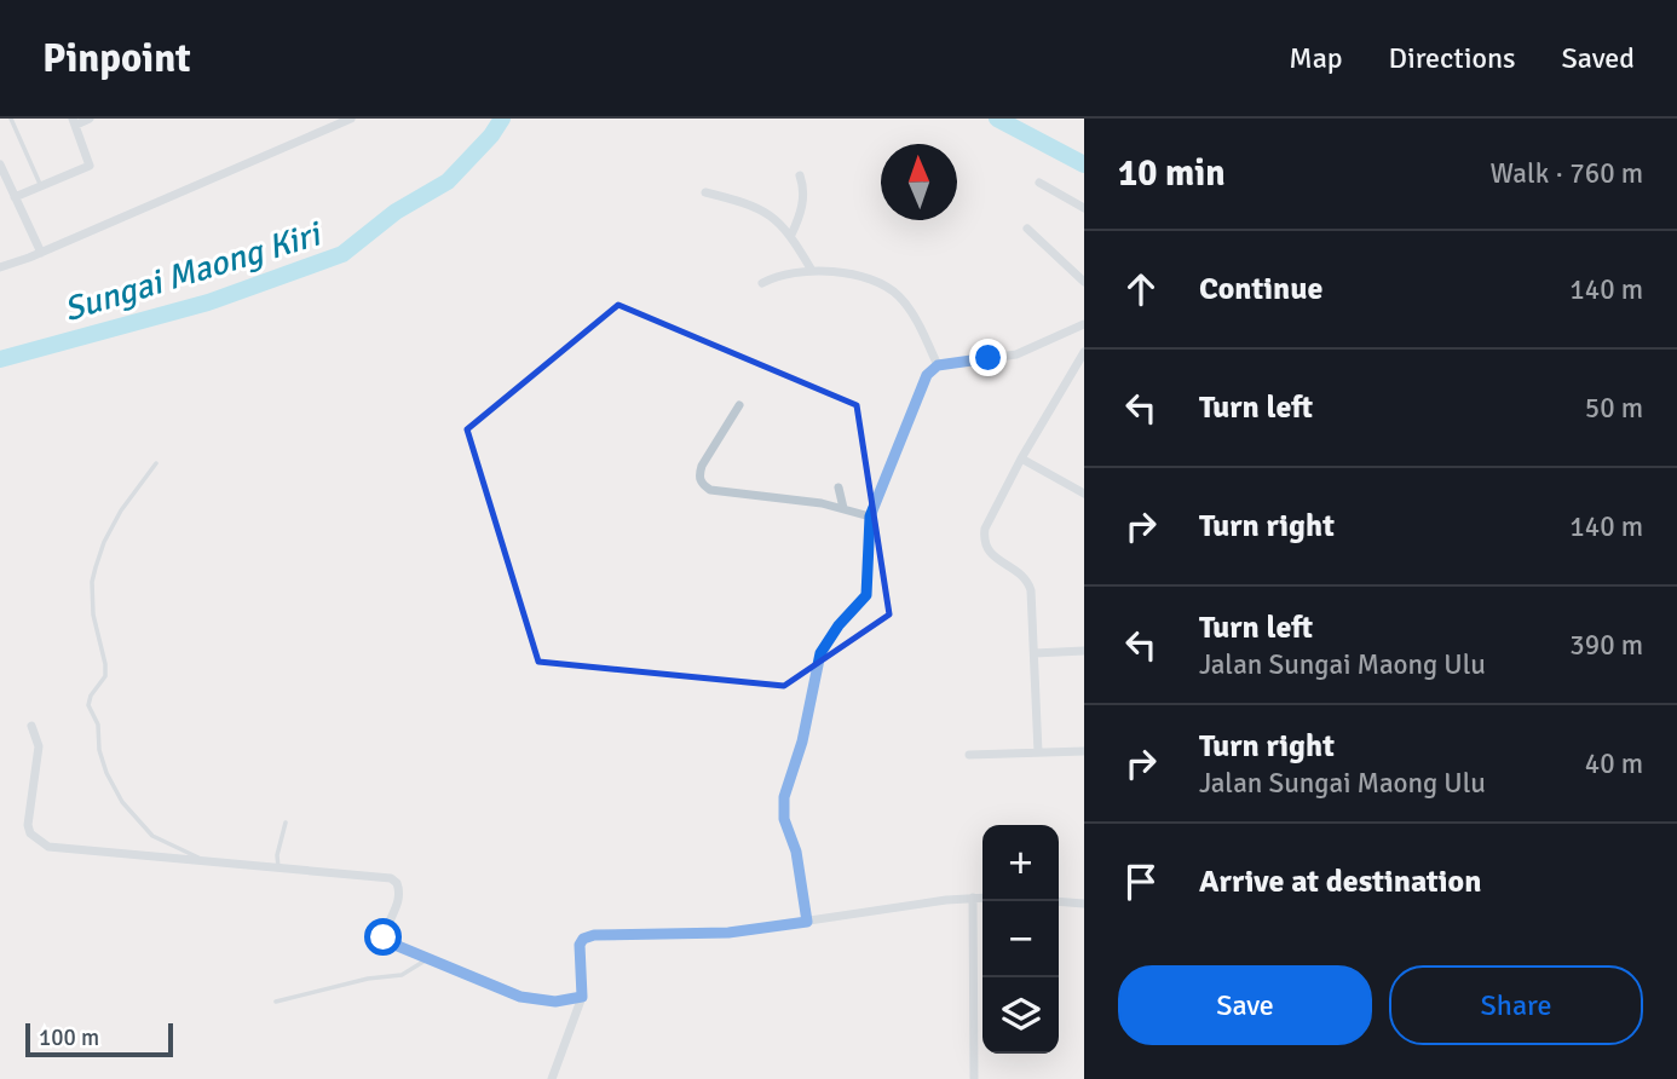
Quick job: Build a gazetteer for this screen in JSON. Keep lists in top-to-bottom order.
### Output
{
  "water": ["Sungai Maong Kiri"],
  "scale_bar": "100 m",
  "north": "top",
  "page": {
    "header": "Pinpoint",
    "nav": ["Map", "Directions", "Saved"],
    "heading": ["10 min", "Walk · 760 m"],
    "list": [
      ["Continue", "140 m"],
      ["Turn left", "50 m"],
      ["Turn right", "140 m"],
      ["Turn left", "Jalan Sungai Maong Ulu", "390 m"],
      ["Turn right", "Jalan Sungai Maong Ulu", "40 m"],
      "Arrive at destination"
    ],
    "map_buttons": ["+", "−"],
    "buttons": ["Save", "Share"],
    "scale": "100 m"
  }
}
